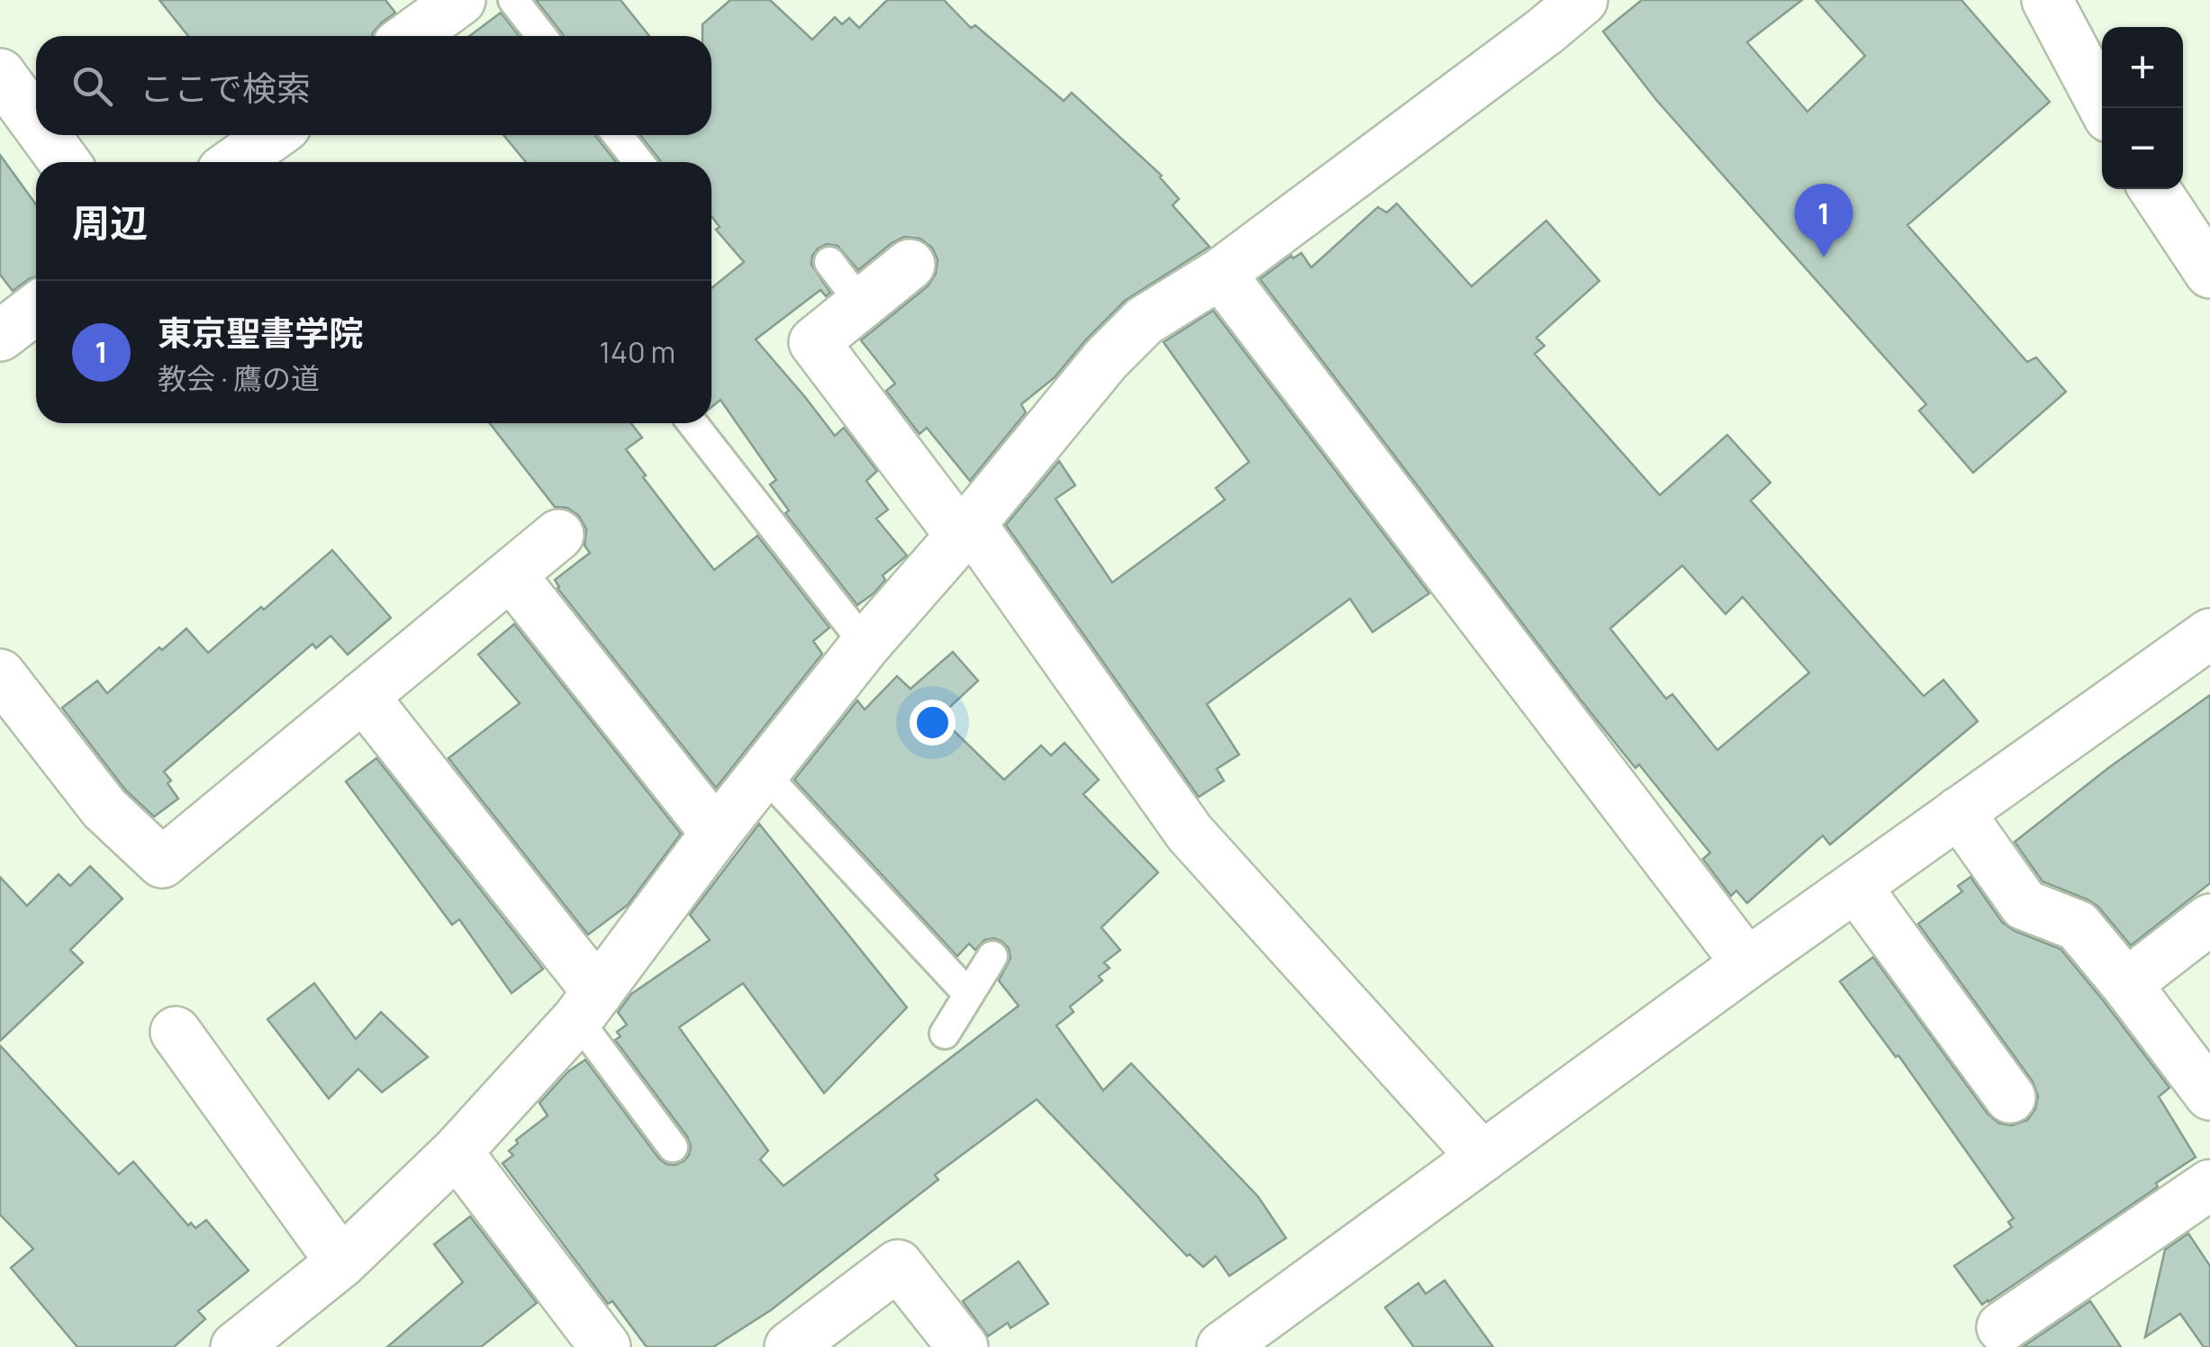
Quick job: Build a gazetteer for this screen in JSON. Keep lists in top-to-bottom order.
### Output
{
  "page": {
    "map_buttons": ["+", "−"],
    "search": "ここで検索",
    "heading": "周辺",
    "pins": "1",
    "list": [
      {
        "mark": "1",
        "name": "東京聖書学院",
        "note": "教会 · 鷹の道",
        "value": "140 m"
      }
    ]
  }
}
